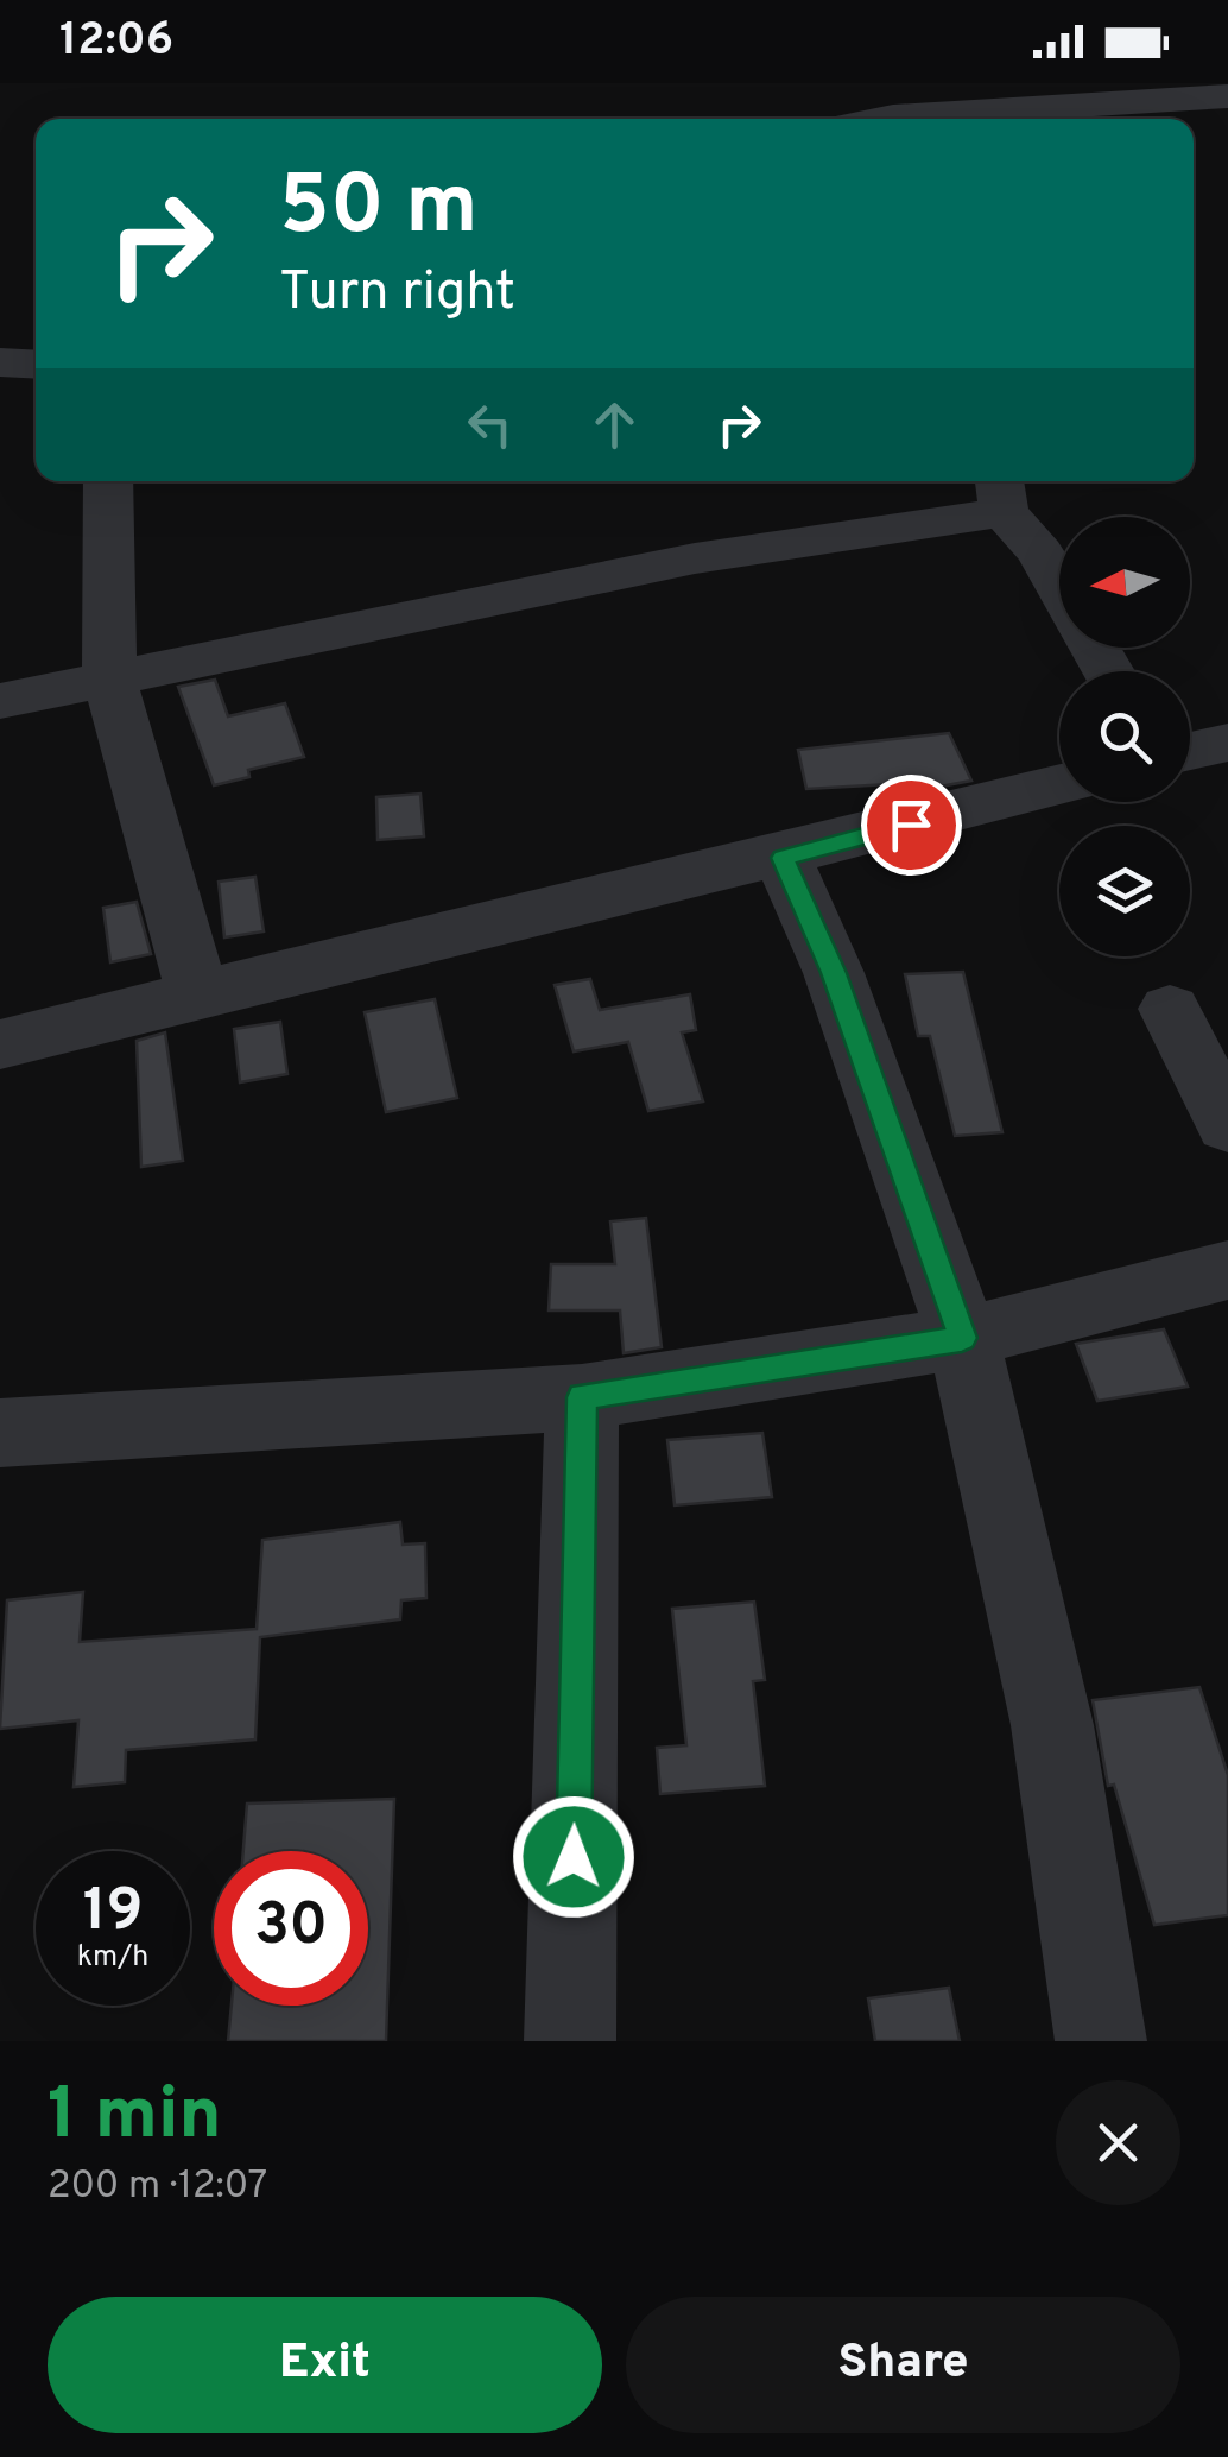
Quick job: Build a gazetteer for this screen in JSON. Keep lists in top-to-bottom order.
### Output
{
  "north": "left",
  "page": {
    "status": "12:06",
    "turn": ["50 m", "Turn right"],
    "speed": "19 km/h",
    "limit": "30",
    "heading": ["1 min", "200 m · 12:07"],
    "buttons": ["Exit", "Share"]
  }
}
